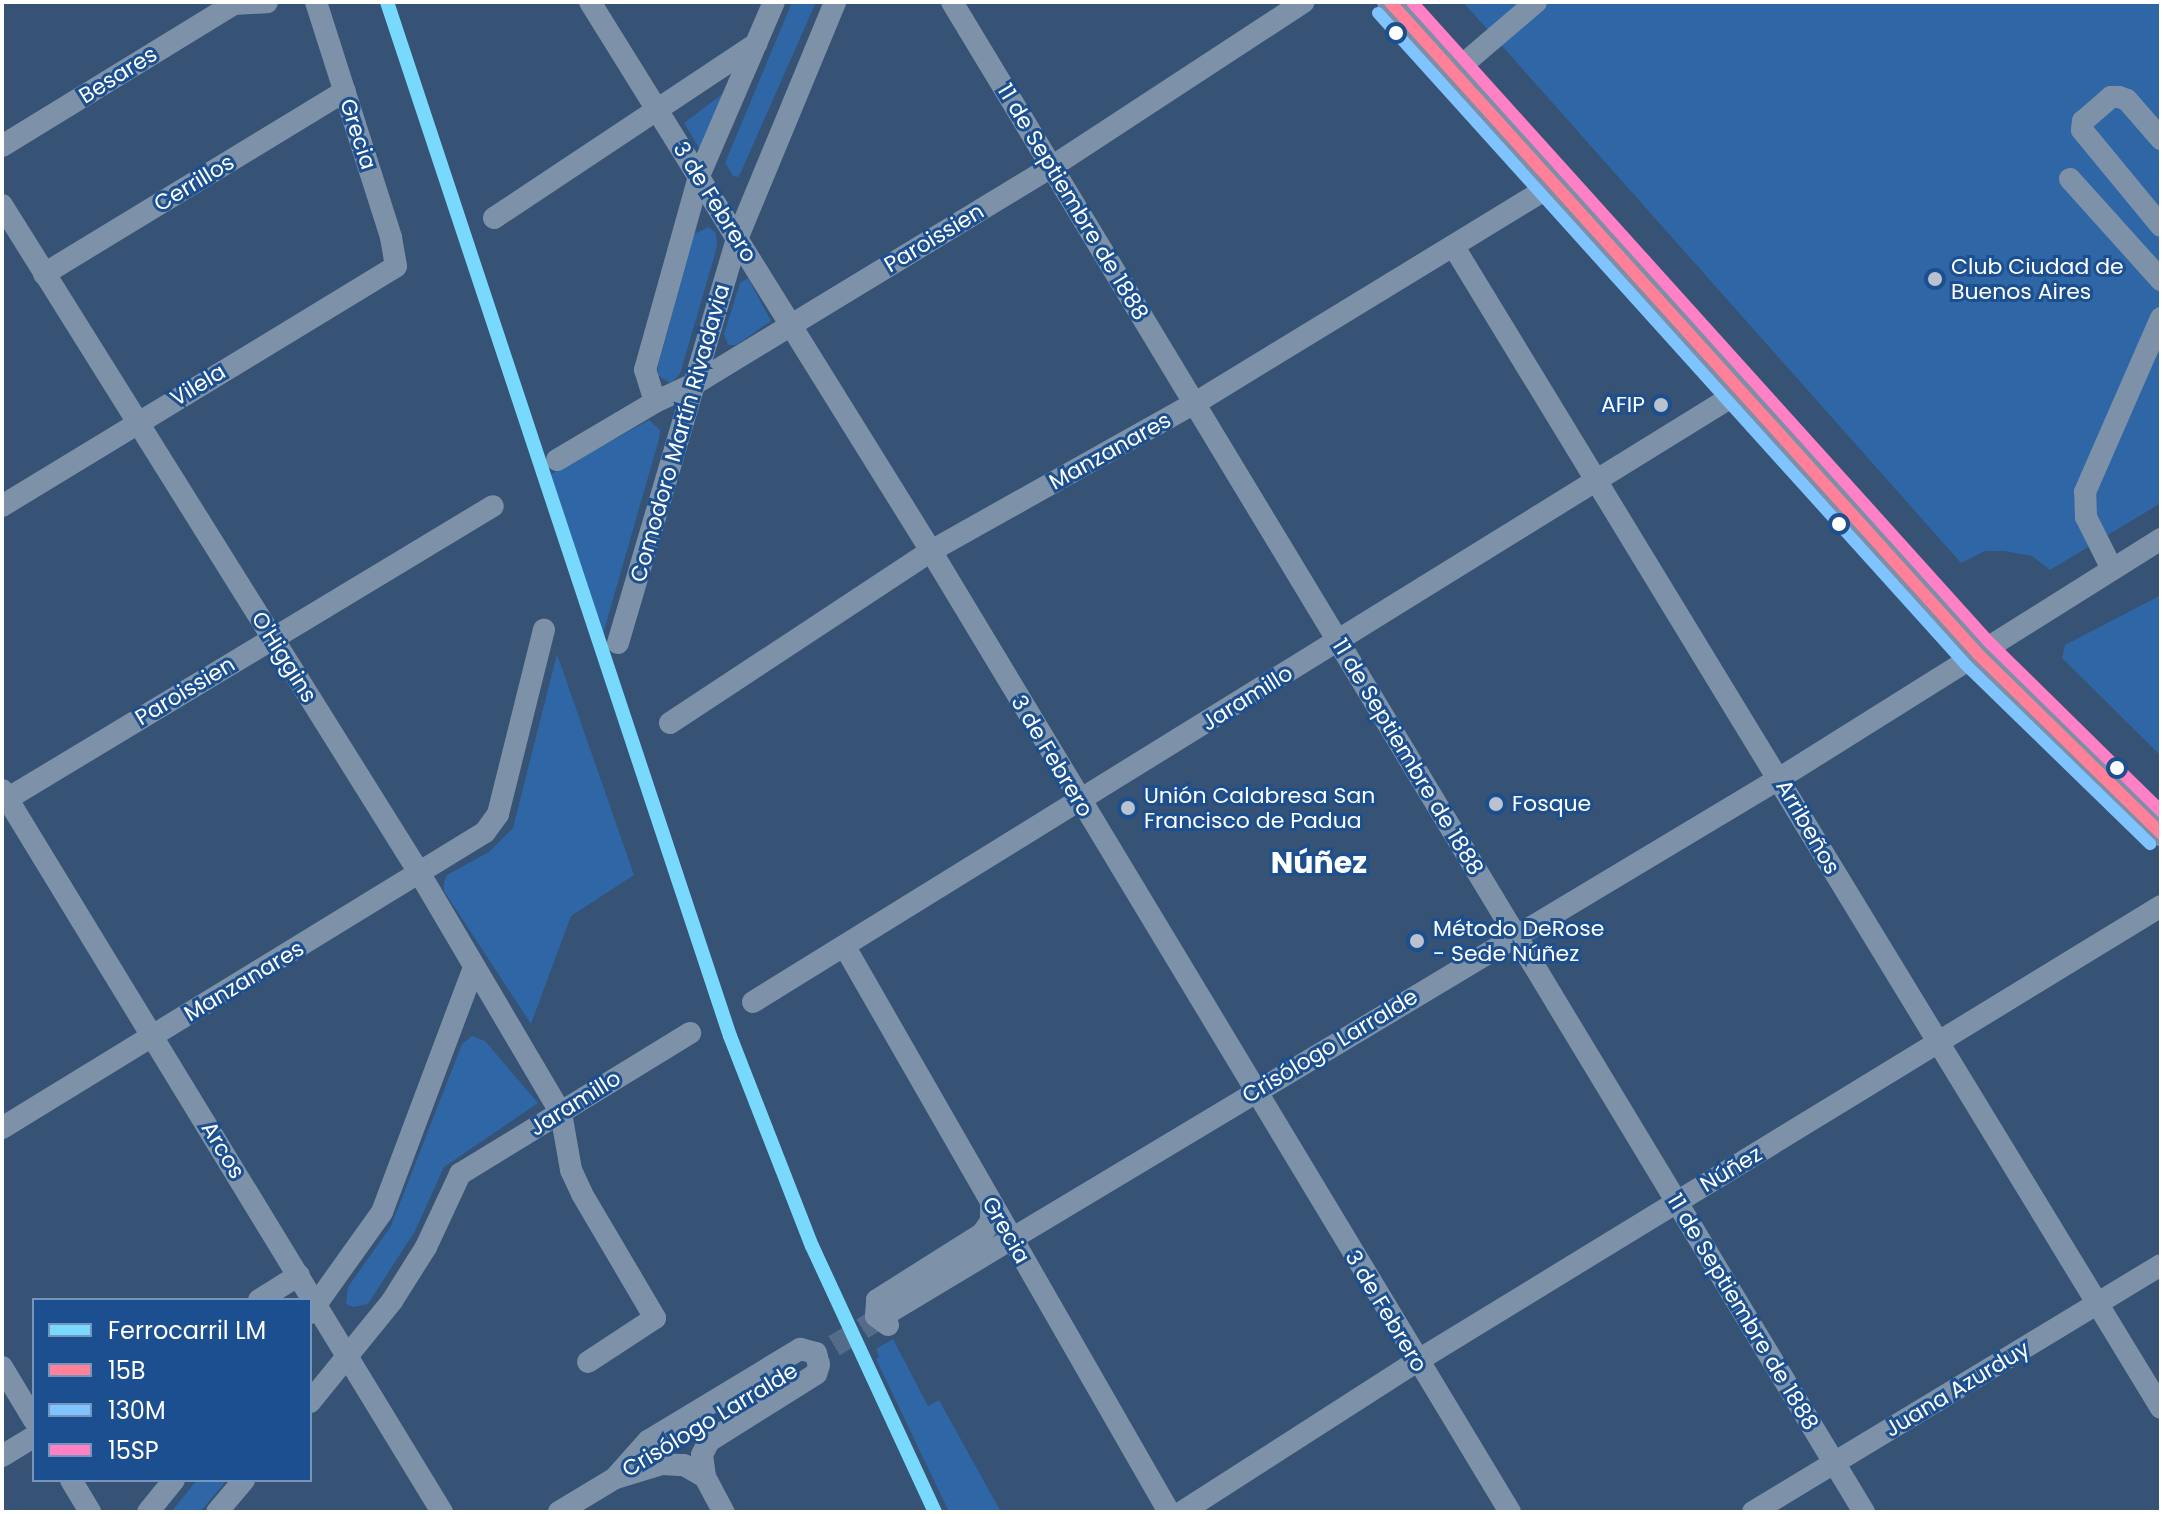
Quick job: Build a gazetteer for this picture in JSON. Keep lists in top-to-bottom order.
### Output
{
  "streets": {
    "street": [
      "Besares",
      "Grecia",
      "Cerrillos",
      "3 de Febrero",
      "11 de Septiembre de 1888",
      "Paroissien",
      "Vilela",
      "Comodoro Martín Rivadavia",
      "Manzanares",
      "O'Higgins",
      "Jaramillo",
      "Arribeños",
      "Crisólogo Larralde",
      "Arcos",
      "Núñez",
      "Juana Azurduy"
    ]
  },
  "crossings": [
    ["Grecia", "Cerrillos"],
    ["Grecia", "Vilela"],
    ["Grecia", "Jaramillo"],
    ["Grecia", "Crisólogo Larralde"],
    ["Cerrillos", "O'Higgins"],
    ["3 de Febrero", "Paroissien"],
    ["3 de Febrero", "Comodoro Martín Rivadavia"],
    ["3 de Febrero", "Manzanares"],
    ["3 de Febrero", "Jaramillo"],
    ["3 de Febrero", "Crisólogo Larralde"],
    ["3 de Febrero", "Núñez"],
    ["11 de Septiembre de 1888", "Paroissien"],
    ["11 de Septiembre de 1888", "Manzanares"],
    ["11 de Septiembre de 1888", "Jaramillo"],
    ["11 de Septiembre de 1888", "Crisólogo Larralde"],
    ["11 de Septiembre de 1888", "Núñez"],
    ["11 de Septiembre de 1888", "Juana Azurduy"],
    ["Paroissien", "Comodoro Martín Rivadavia"],
    ["Paroissien", "O'Higgins"],
    ["Paroissien", "Arcos"],
    ["Vilela", "O'Higgins"],
    ["Manzanares", "O'Higgins"],
    ["Manzanares", "Arribeños"],
    ["Manzanares", "Arcos"],
    ["O'Higgins", "Jaramillo"],
    ["Jaramillo", "Arribeños"],
    ["Jaramillo", "Arcos"],
    ["Arribeños", "Crisólogo Larralde"],
    ["Arribeños", "Núñez"],
    ["Arribeños", "Juana Azurduy"]
  ],
  "districts": ["Núñez"],
  "places": [
    "Club Ciudad de Buenos Aires",
    "AFIP",
    "Fosque",
    "Unión Calabresa San Francisco de Padua",
    "Método DeRose - Sede Núñez"
  ],
  "lines": [
    "rail line LM",
    "transit line 15B",
    "transit line 15SP",
    "transit line 130M"
  ],
  "legend": [
    "Ferrocarril LM",
    "15B",
    "130M",
    "15SP"
  ]
}
